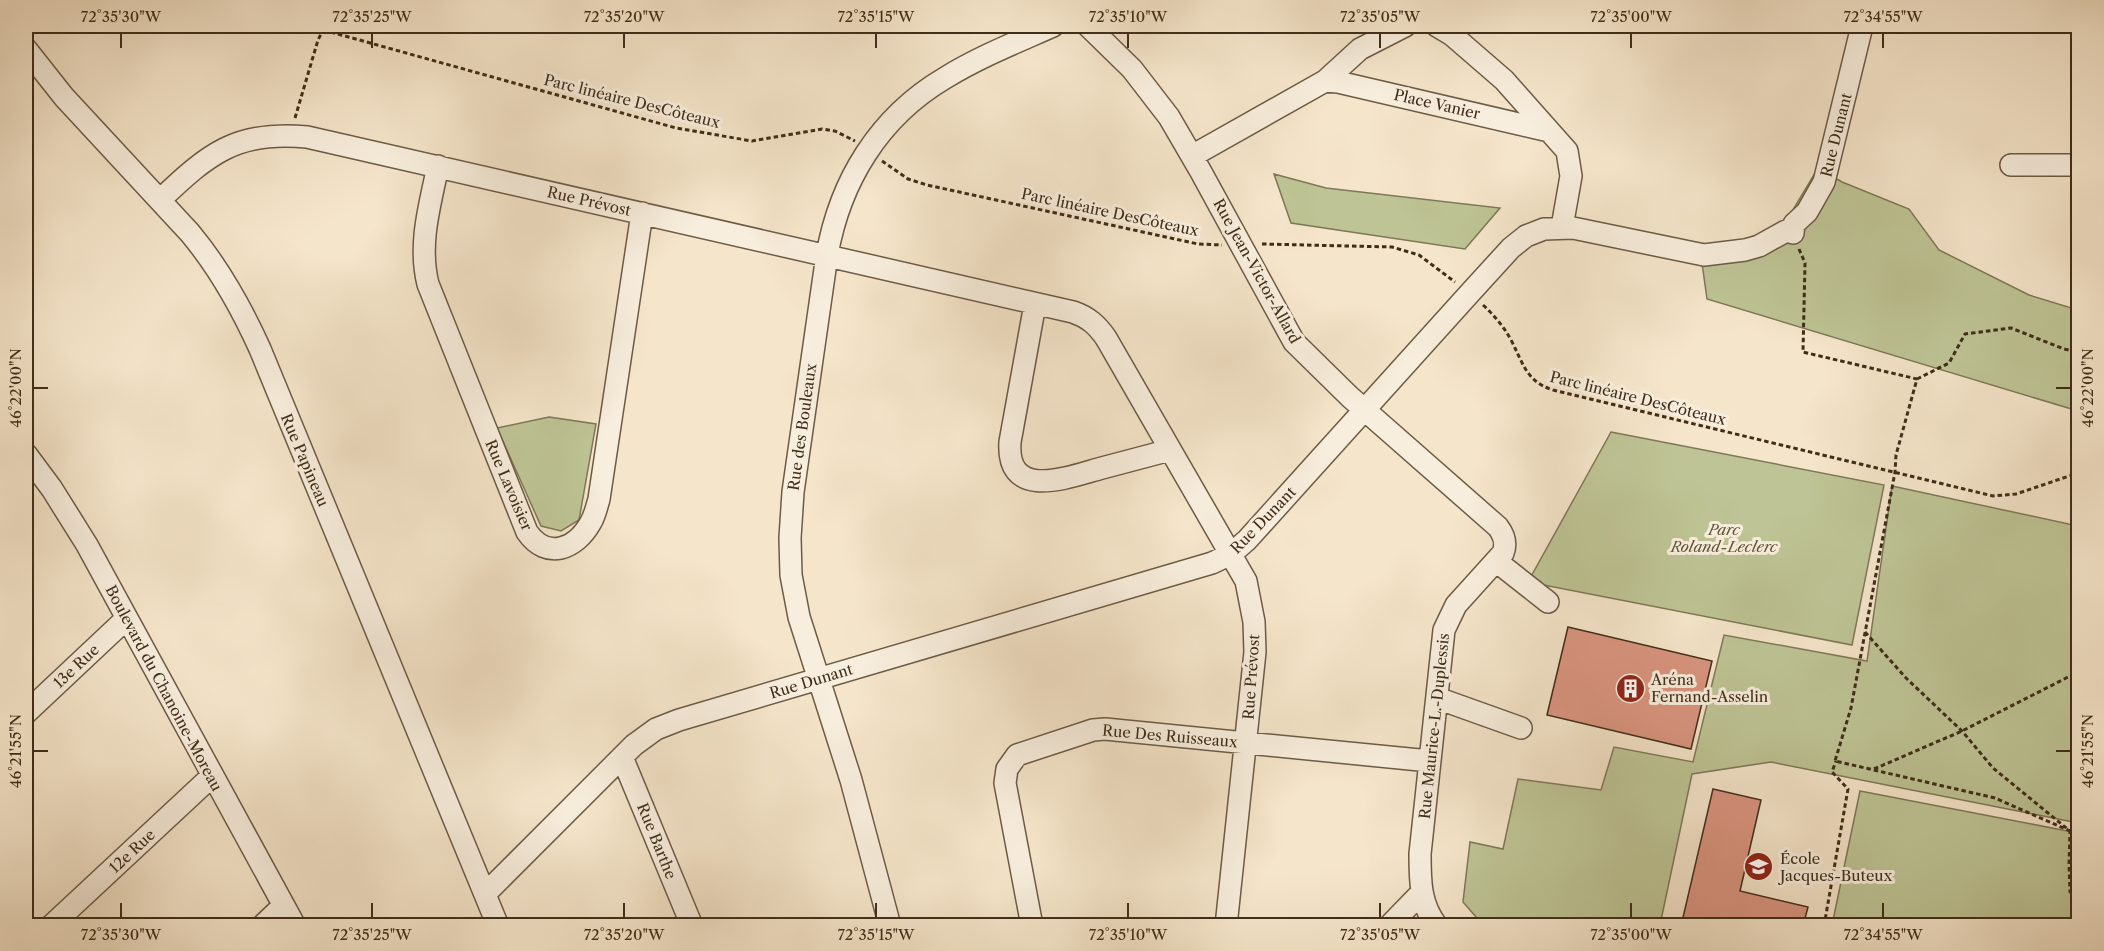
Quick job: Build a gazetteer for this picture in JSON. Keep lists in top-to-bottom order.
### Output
{
  "streets": {
    "street": [
      "Place Vanier",
      "Rue Dunant",
      "Rue Prévost",
      "Rue Jean-Victor-Allard",
      "Rue des Bouleaux",
      "Rue Papineau",
      "Rue Lavoisier",
      "13e Rue",
      "Boulevard du Chanoine-Moreau",
      "Rue Maurice-L.-Duplessis",
      "Rue Des Ruisseaux",
      "Rue Barthe",
      "12e Rue"
    ],
    "path": ["Parc linéaire DesCôteaux"]
  },
  "crossings": [
    ["Parc linéaire DesCôteaux", "Rue Dunant"],
    ["Parc linéaire DesCôteaux", "Rue Jean-Victor-Allard"],
    ["Parc linéaire DesCôteaux", "Rue des Bouleaux"],
    ["Rue Dunant", "Rue Prévost"],
    ["Rue Dunant", "Rue Jean-Victor-Allard"],
    ["Rue Dunant", "Rue des Bouleaux"],
    ["Rue Dunant", "Rue Papineau"],
    ["Rue Dunant", "Rue Barthe"],
    ["Rue Prévost", "Rue des Bouleaux"],
    ["Rue Prévost", "Rue Papineau"],
    ["Rue Prévost", "Rue Lavoisier"],
    ["Rue Prévost", "Rue Des Ruisseaux"],
    ["Rue Jean-Victor-Allard", "Rue Maurice-L.-Duplessis"],
    ["13e Rue", "Boulevard du Chanoine-Moreau"],
    ["Boulevard du Chanoine-Moreau", "12e Rue"],
    ["Rue Maurice-L.-Duplessis", "Rue Des Ruisseaux"]
  ],
  "parks": ["Parc Roland-Leclerc"],
  "places": {
    "building": ["Aréna Fernand-Asselin"],
    "school or university": ["École Jacques-Buteux"]
  },
  "coordinates": [
    "72°35'30\"W",
    "72°35'25\"W",
    "72°35'20\"W",
    "72°35'15\"W",
    "72°35'10\"W",
    "72°35'05\"W",
    "72°35'00\"W",
    "72°34'55\"W",
    "46°22'00\"N",
    "46°21'55\"N"
  ]
}
